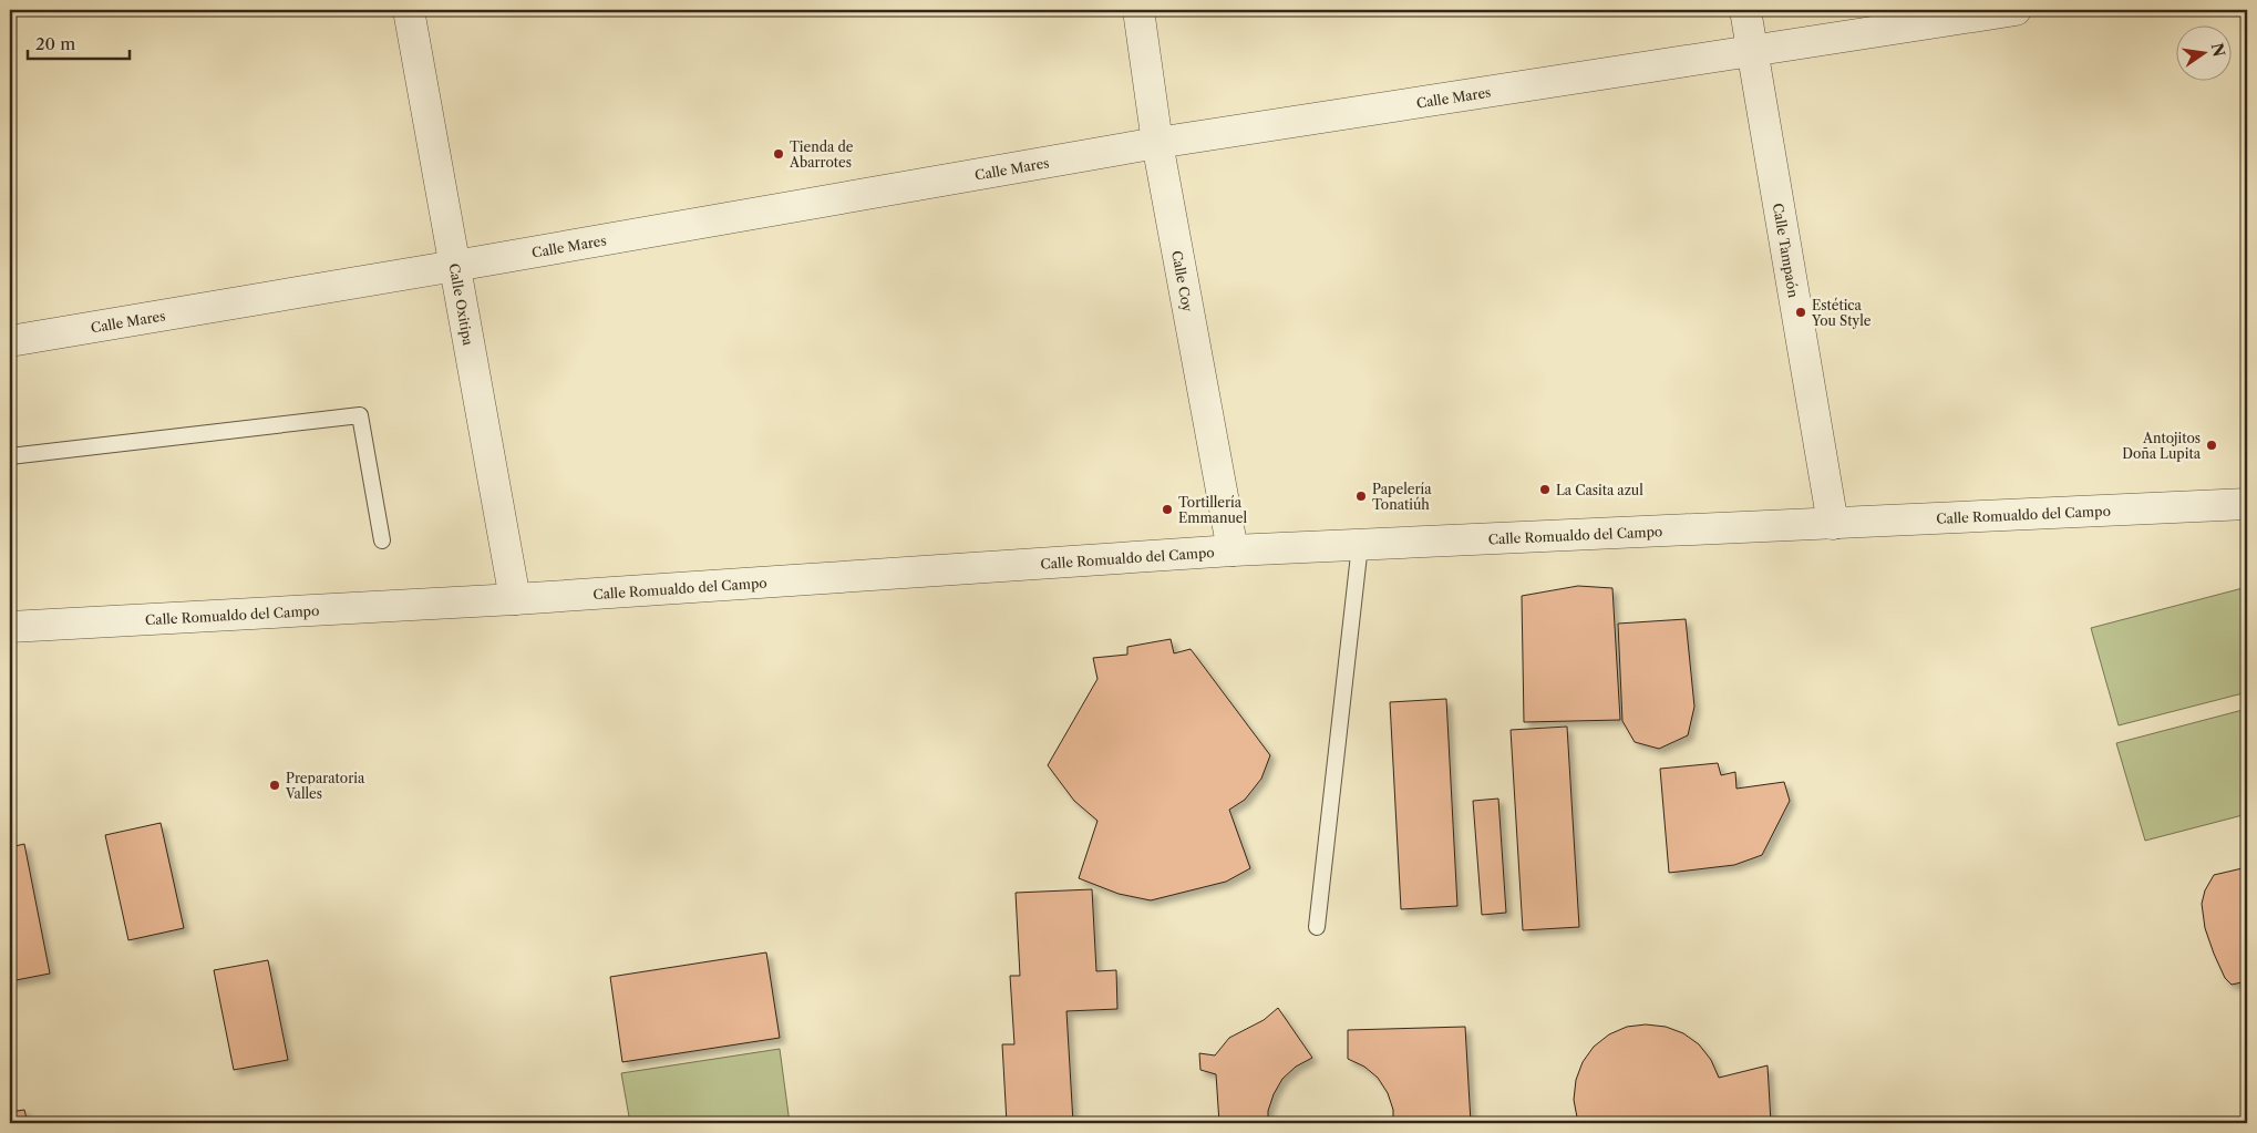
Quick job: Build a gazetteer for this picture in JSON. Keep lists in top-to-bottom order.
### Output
{
  "streets": {
    "street": [
      "Calle Mares",
      "Calle Tampaón",
      "Calle Coy",
      "Calle Oxitipa",
      "Calle Romualdo del Campo"
    ]
  },
  "crossings": [
    ["Calle Mares", "Calle Tampaón"],
    ["Calle Mares", "Calle Coy"],
    ["Calle Mares", "Calle Oxitipa"],
    ["Calle Tampaón", "Calle Romualdo del Campo"],
    ["Calle Coy", "Calle Romualdo del Campo"],
    ["Calle Oxitipa", "Calle Romualdo del Campo"]
  ],
  "places": [
    "Tienda de Abarrotes",
    "Estética You Style",
    "Antojitos Doña Lupita",
    "La Casita azul",
    "Papelería Tonatiúh",
    "Tortillería Emmanuel",
    "Preparatoria Valles"
  ],
  "scale_bar": "20 m",
  "north": "right"
}
